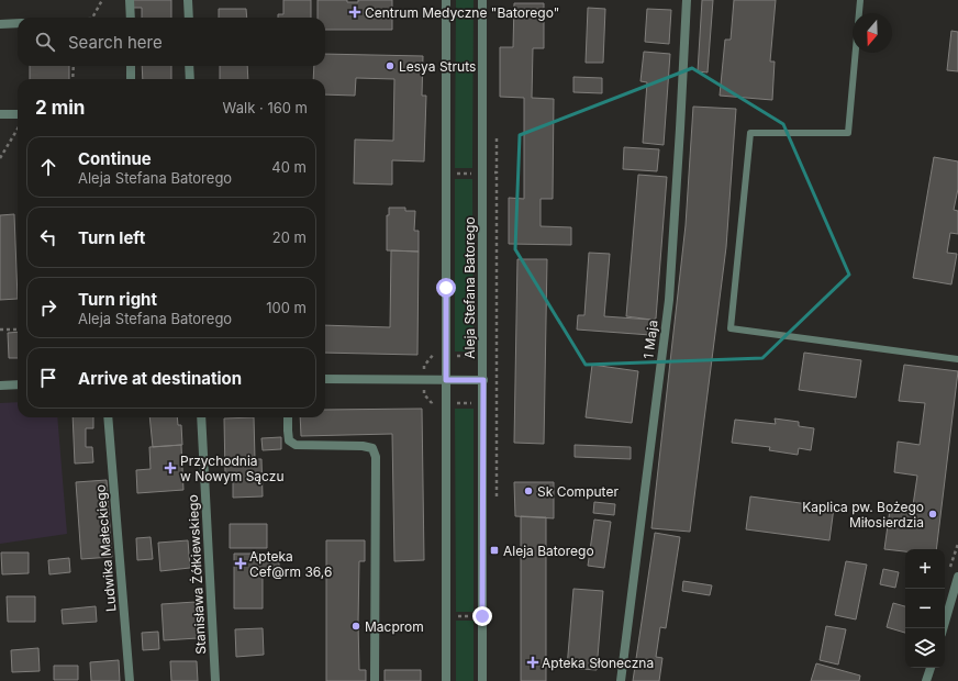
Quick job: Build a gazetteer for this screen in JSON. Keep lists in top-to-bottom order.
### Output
{
  "streets": {
    "street": [
      "Aleja Stefana Batorego",
      "1 Maja",
      "Ludwika Małeckiego",
      "Stanisława Żółkiewskiego"
    ]
  },
  "places": {
    "health": [
      "Centrum Medyczne \"Batorego\"",
      "Przychodnia w Nowym Sączu",
      "Apteka Cef@rm 36,6",
      "Apteka Słoneczna"
    ],
    "other": [
      "Lesya Struts",
      "Sk Computer",
      "Kaplica pw. Bożego Miłosierdzia",
      "Macprom"
    ],
    "transit": ["Aleja Batorego"]
  },
  "north": "bottom",
  "page": {
    "search": "Search here",
    "heading": ["2 min", "Walk · 160 m"],
    "list": [
      ["Continue", "Aleja Stefana Batorego", "40 m"],
      ["Turn left", "20 m"],
      ["Turn right", "Aleja Stefana Batorego", "100 m"],
      "Arrive at destination"
    ],
    "map_buttons": ["+", "−"]
  }
}
